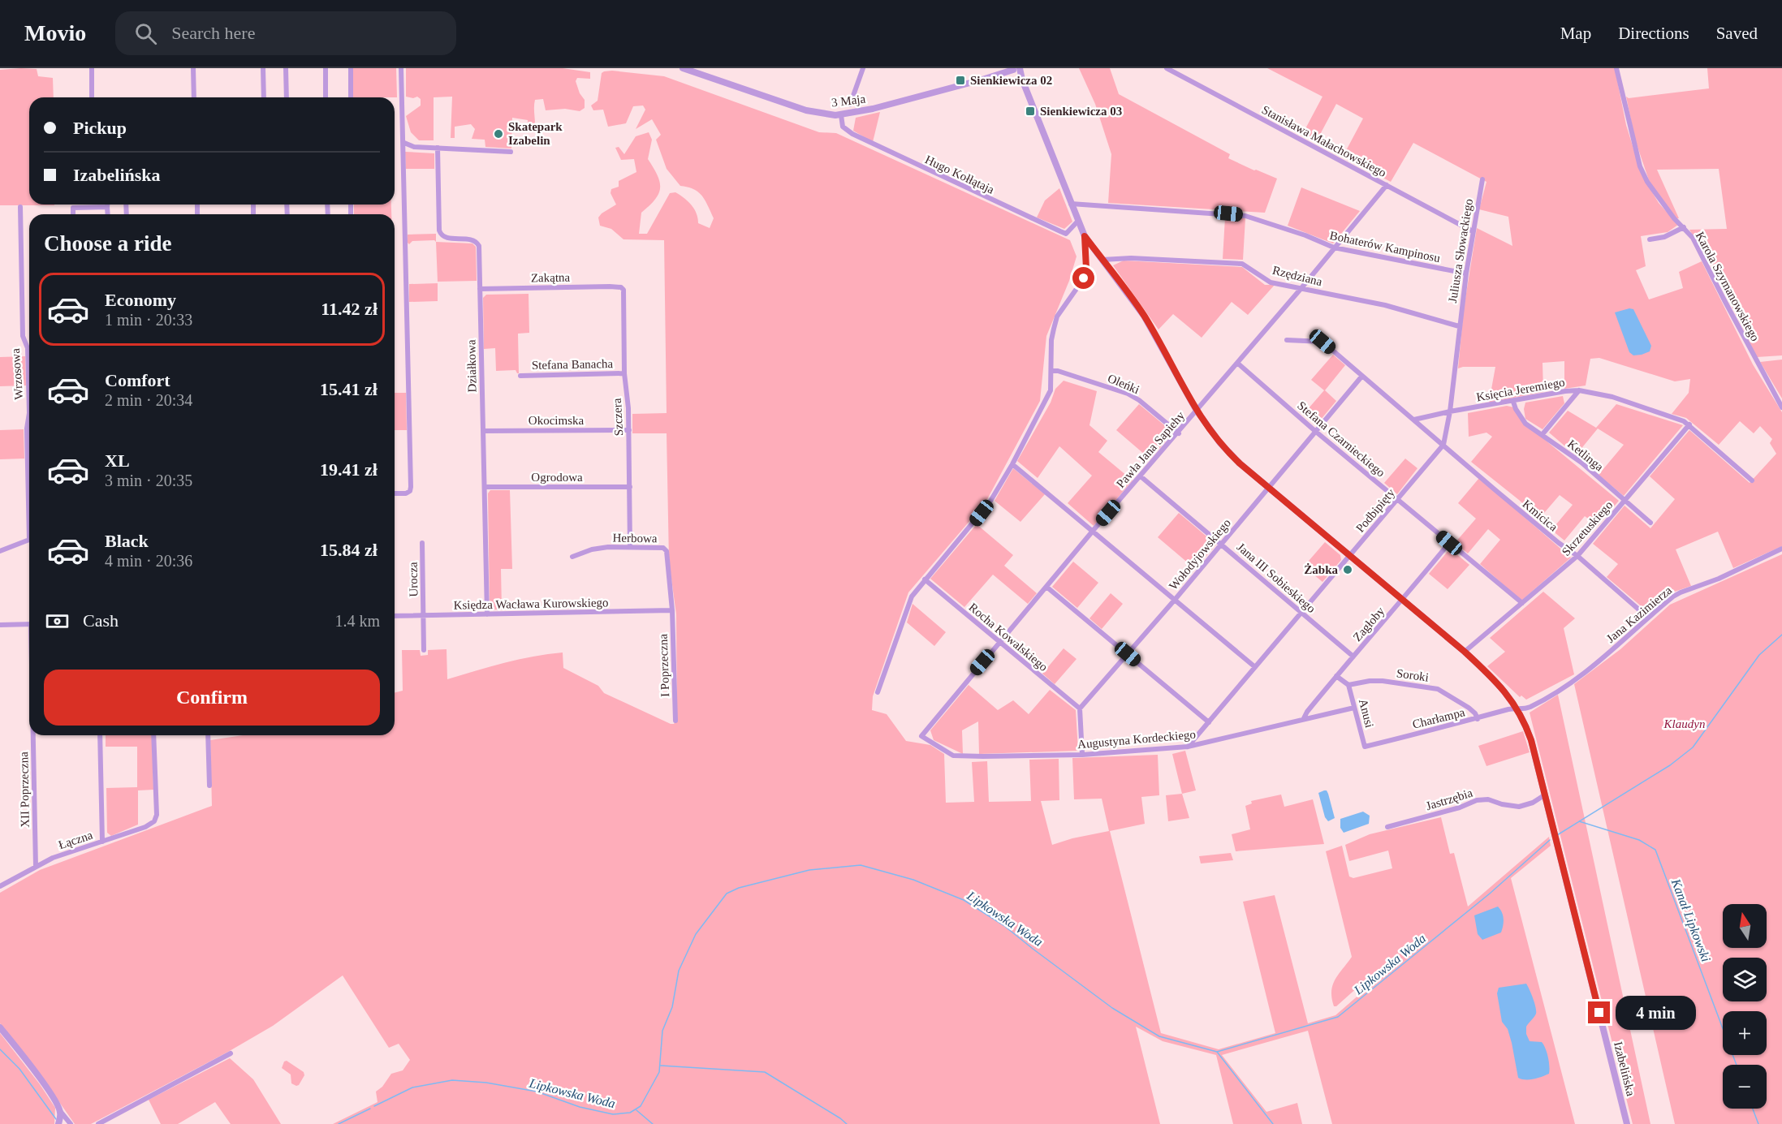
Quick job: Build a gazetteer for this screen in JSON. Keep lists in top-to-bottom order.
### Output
{
  "streets": {
    "street": [
      "3 Maja",
      "Stanisława Małachowskiego",
      "Hugo Kołłątaja",
      "Bohaterów Kampinosu",
      "Juliusza Słowackiego",
      "Rzędziana",
      "Zakątna",
      "Karola Szymanowskiego",
      "Stefana Banacha",
      "Działkowa",
      "Wrzosowa",
      "Oleńki",
      "Księcia Jeremiego",
      "Szczera",
      "Okocimska",
      "Stefana Czarnieckiego",
      "Pawła Jana Sapiehy",
      "Ketlinga",
      "Ogrodowa",
      "Podbipięty",
      "Kmicica",
      "Skrzetuskiego",
      "Herbowa",
      "Wołodyjowskiego",
      "Jana III Sobieskiego",
      "Urocza",
      "Księdza Wacława Kurowskiego",
      "Jana Kazimierza",
      "Zagłoby",
      "Rocha Kowalskiego",
      "I Poprzeczna",
      "Soroki",
      "Anusi",
      "Charłampa",
      "Augustyna Kordeckiego",
      "XII Poprzeczna",
      "Jastrzębia",
      "Łączna",
      "Izabelińska"
    ]
  },
  "crossings": [
    ["3 Maja", "Hugo Kołłątaja"],
    ["3 Maja", "Izabelińska"],
    ["Stanisława Małachowskiego", "Juliusza Słowackiego"],
    ["Stanisława Małachowskiego", "Pawła Jana Sapiehy"],
    ["Hugo Kołłątaja", "Izabelińska"],
    ["Bohaterów Kampinosu", "Juliusza Słowackiego"],
    ["Bohaterów Kampinosu", "Pawła Jana Sapiehy"],
    ["Bohaterów Kampinosu", "Izabelińska"],
    ["Juliusza Słowackiego", "Rzędziana"],
    ["Juliusza Słowackiego", "Podbipięty"],
    ["Rzędziana", "Pawła Jana Sapiehy"],
    ["Rzędziana", "Podbipięty"],
    ["Rzędziana", "Izabelińska"],
    ["Zakątna", "Działkowa"],
    ["Zakątna", "Szczera"],
    ["Stefana Banacha", "Szczera"],
    ["Działkowa", "Okocimska"],
    ["Działkowa", "Ogrodowa"],
    ["Działkowa", "Księdza Wacława Kurowskiego"],
    ["Oleńki", "Pawła Jana Sapiehy"],
    ["Księcia Jeremiego", "Ketlinga"],
    ["Księcia Jeremiego", "Podbipięty"],
    ["Księcia Jeremiego", "Skrzetuskiego"],
    ["Szczera", "Okocimska"],
    ["Szczera", "Ogrodowa"],
    ["Szczera", "Herbowa"],
    ["Stefana Czarnieckiego", "Pawła Jana Sapiehy"],
    ["Stefana Czarnieckiego", "Podbipięty"],
    ["Stefana Czarnieckiego", "Skrzetuskiego"],
    ["Stefana Czarnieckiego", "Wołodyjowskiego"],
    ["Stefana Czarnieckiego", "Zagłoby"],
    ["Pawła Jana Sapiehy", "Jana III Sobieskiego"],
    ["Pawła Jana Sapiehy", "Rocha Kowalskiego"],
    ["Pawła Jana Sapiehy", "Augustyna Kordeckiego"],
    ["Pawła Jana Sapiehy", "Izabelińska"],
    ["Ketlinga", "Skrzetuskiego"],
    ["Podbipięty", "Kmicica"],
    ["Podbipięty", "Jana III Sobieskiego"],
    ["Podbipięty", "Augustyna Kordeckiego"],
    ["Podbipięty", "Izabelińska"],
    ["Kmicica", "Skrzetuskiego"],
    ["Kmicica", "Jana Kazimierza"],
    ["Skrzetuskiego", "Izabelińska"],
    ["Herbowa", "Księdza Wacława Kurowskiego"],
    ["Herbowa", "I Poprzeczna"],
    ["Wołodyjowskiego", "Jana III Sobieskiego"],
    ["Wołodyjowskiego", "Rocha Kowalskiego"],
    ["Wołodyjowskiego", "Izabelińska"],
    ["Jana III Sobieskiego", "Zagłoby"],
    ["Urocza", "Księdza Wacława Kurowskiego"],
    ["Księdza Wacława Kurowskiego", "I Poprzeczna"],
    ["Jana Kazimierza", "Charłampa"],
    ["Jana Kazimierza", "Izabelińska"],
    ["Zagłoby", "Augustyna Kordeckiego"],
    ["Zagłoby", "Izabelińska"],
    ["Soroki", "Anusi"],
    ["Soroki", "Charłampa"],
    ["Anusi", "Charłampa"],
    ["Anusi", "Augustyna Kordeckiego"],
    ["Charłampa", "Izabelińska"],
    ["XII Poprzeczna", "Łączna"],
    ["Jastrzębia", "Izabelińska"]
  ],
  "water": ["Lipkowska Woda", "Kanał Lipkowski"],
  "parks": ["Klaudyn"],
  "places": {
    "transit": ["Sienkiewicza 02", "Sienkiewicza 03"],
    "other": ["Skatepark Izabelin", "Żabka"]
  },
  "north": "top",
  "page": {
    "header": "Movio",
    "search": "Search here",
    "nav": ["Map", "Directions", "Saved"],
    "banner": ["Pickup", "Izabelińska"],
    "heading": "Choose a ride",
    "list": [
      {
        "name": "Economy",
        "note": "1 min · 20:33",
        "value": "11.42 zł"
      },
      {
        "name": "Comfort",
        "note": "2 min · 20:34",
        "value": "15.41 zł"
      },
      {
        "name": "XL",
        "note": "3 min · 20:35",
        "value": "19.41 zł"
      },
      {
        "name": "Black",
        "note": "4 min · 20:36",
        "value": "15.84 zł"
      }
    ],
    "pay": ["Cash", "1.4 km"],
    "buttons": "Confirm",
    "map_buttons": ["+", "−"],
    "bubble": "4 min"
  }
}
